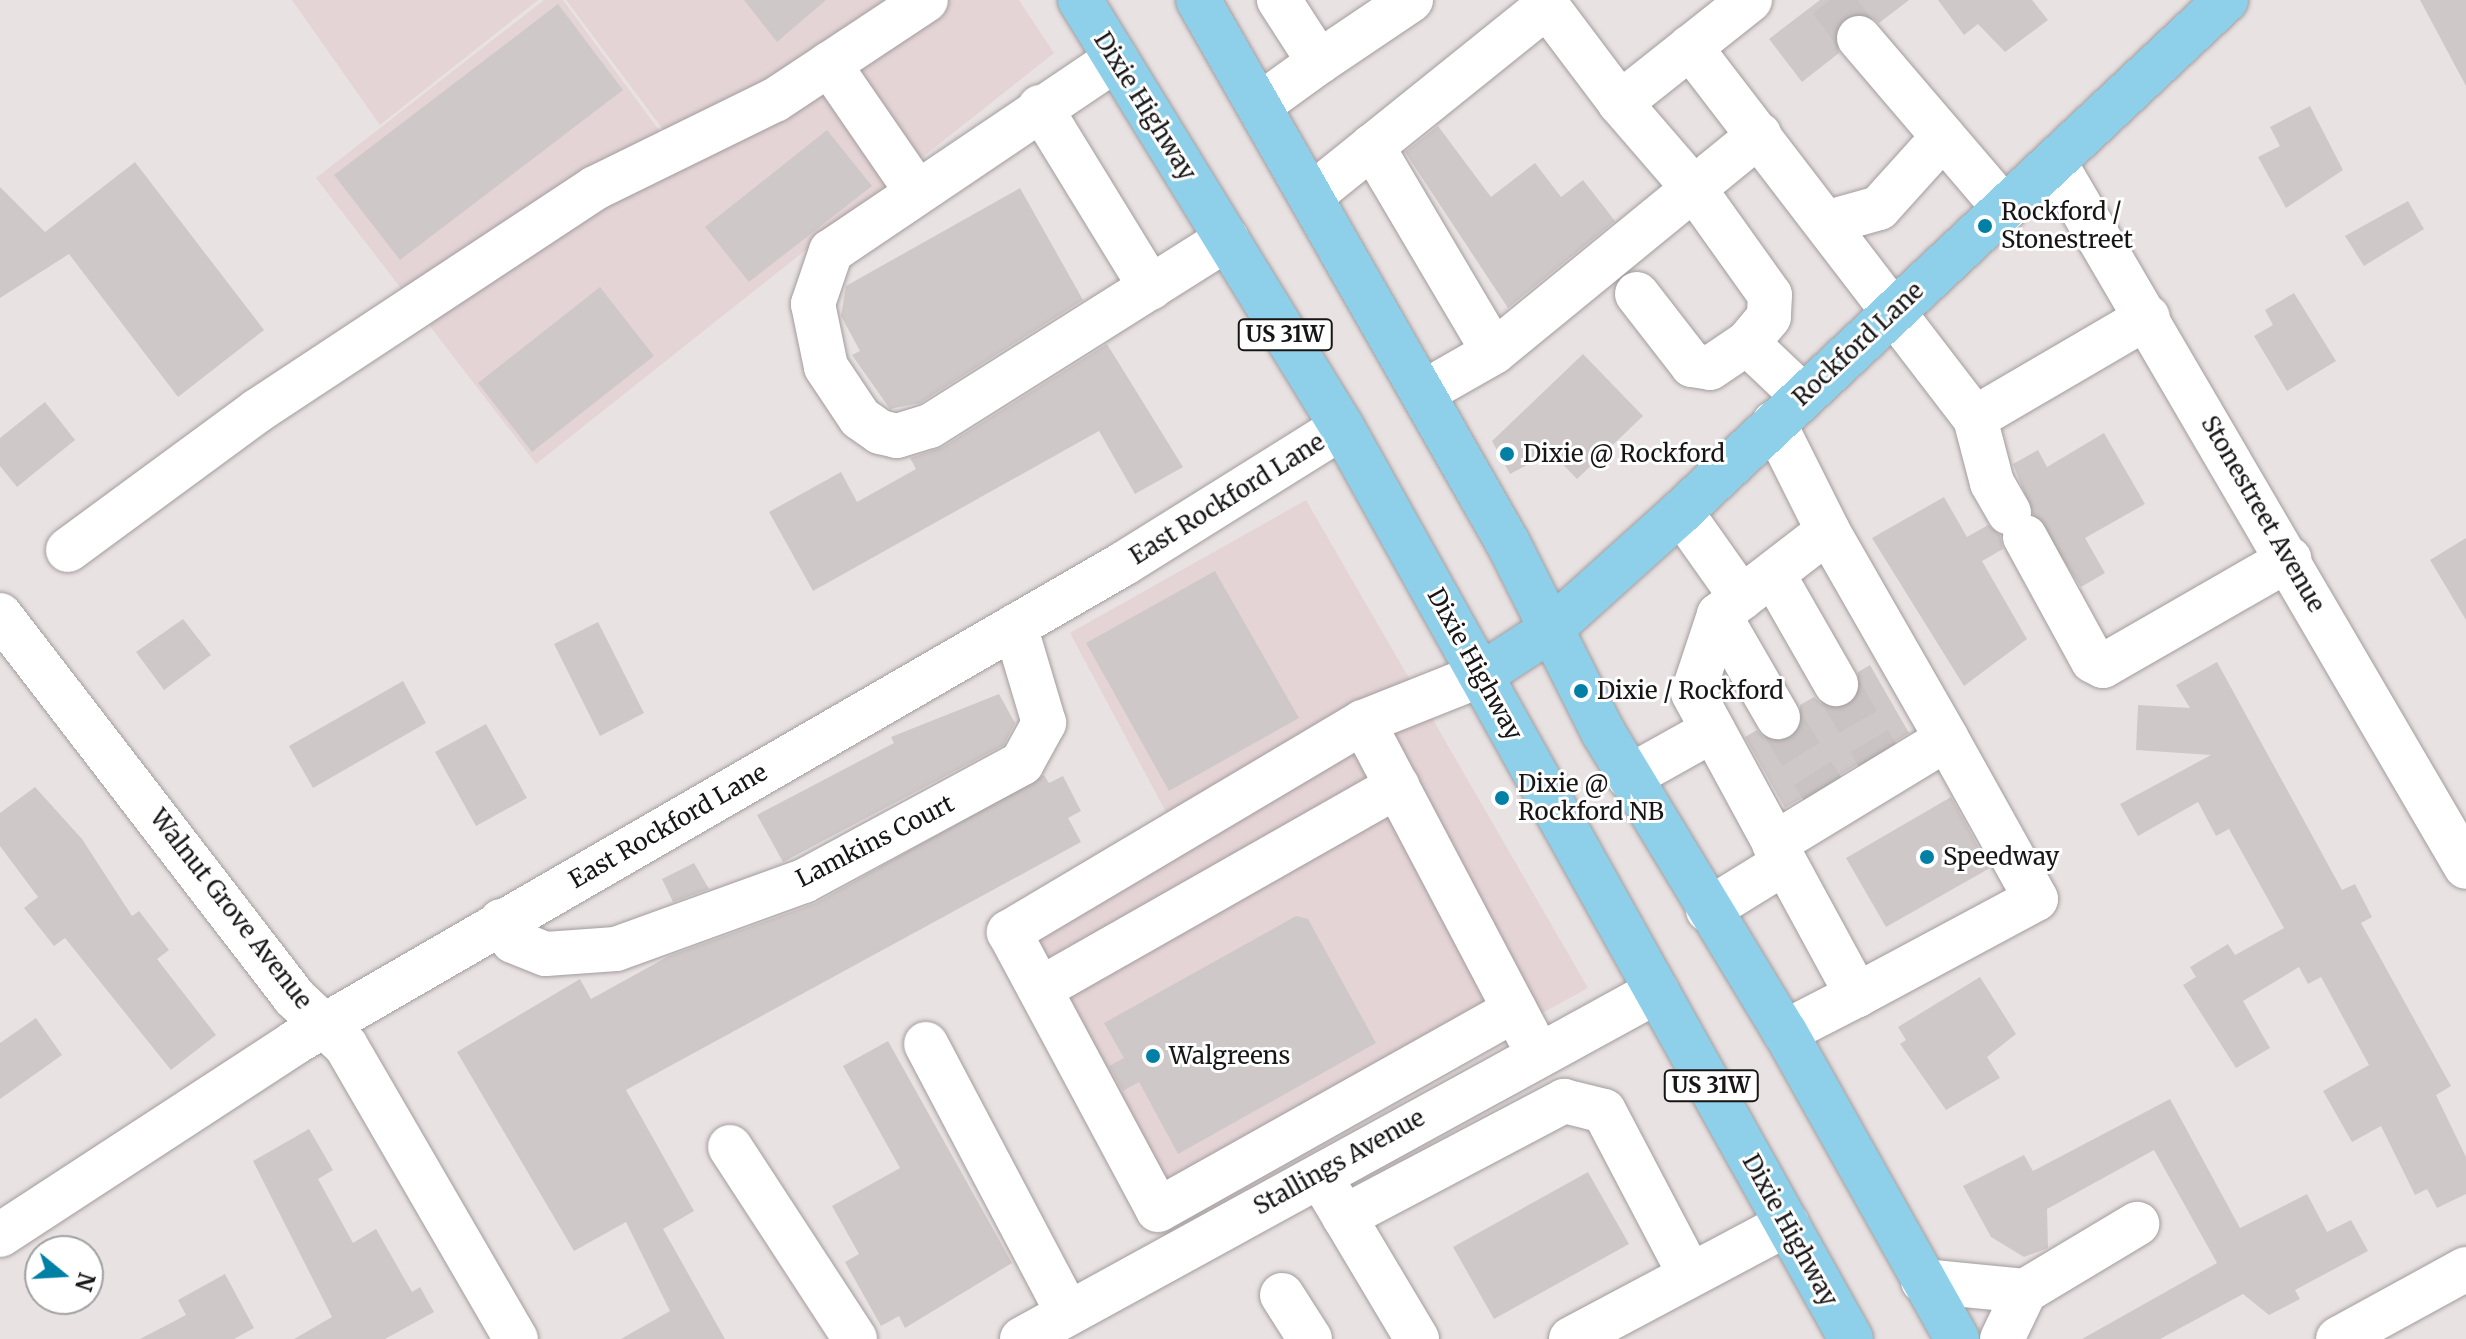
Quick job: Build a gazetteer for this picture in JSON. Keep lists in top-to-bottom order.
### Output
{
  "streets": {
    "main road": ["Dixie Highway", "US 31W", "Rockford Lane"],
    "street": [
      "East Rockford Lane",
      "Stonestreet Avenue",
      "Lamkins Court",
      "Walnut Grove Avenue",
      "Stallings Avenue"
    ]
  },
  "crossings": [
    ["Dixie Highway", "Rockford Lane"],
    ["Dixie Highway", "East Rockford Lane"],
    ["Dixie Highway", "Stallings Avenue"],
    ["Rockford Lane", "Stonestreet Avenue"],
    ["East Rockford Lane", "Lamkins Court"],
    ["East Rockford Lane", "Walnut Grove Avenue"]
  ],
  "places": [
    "Rockford / Stonestreet",
    "Dixie @ Rockford",
    "Dixie / Rockford",
    "Dixie @ Rockford NB",
    "Speedway",
    "Walgreens"
  ],
  "north": "right"
}
